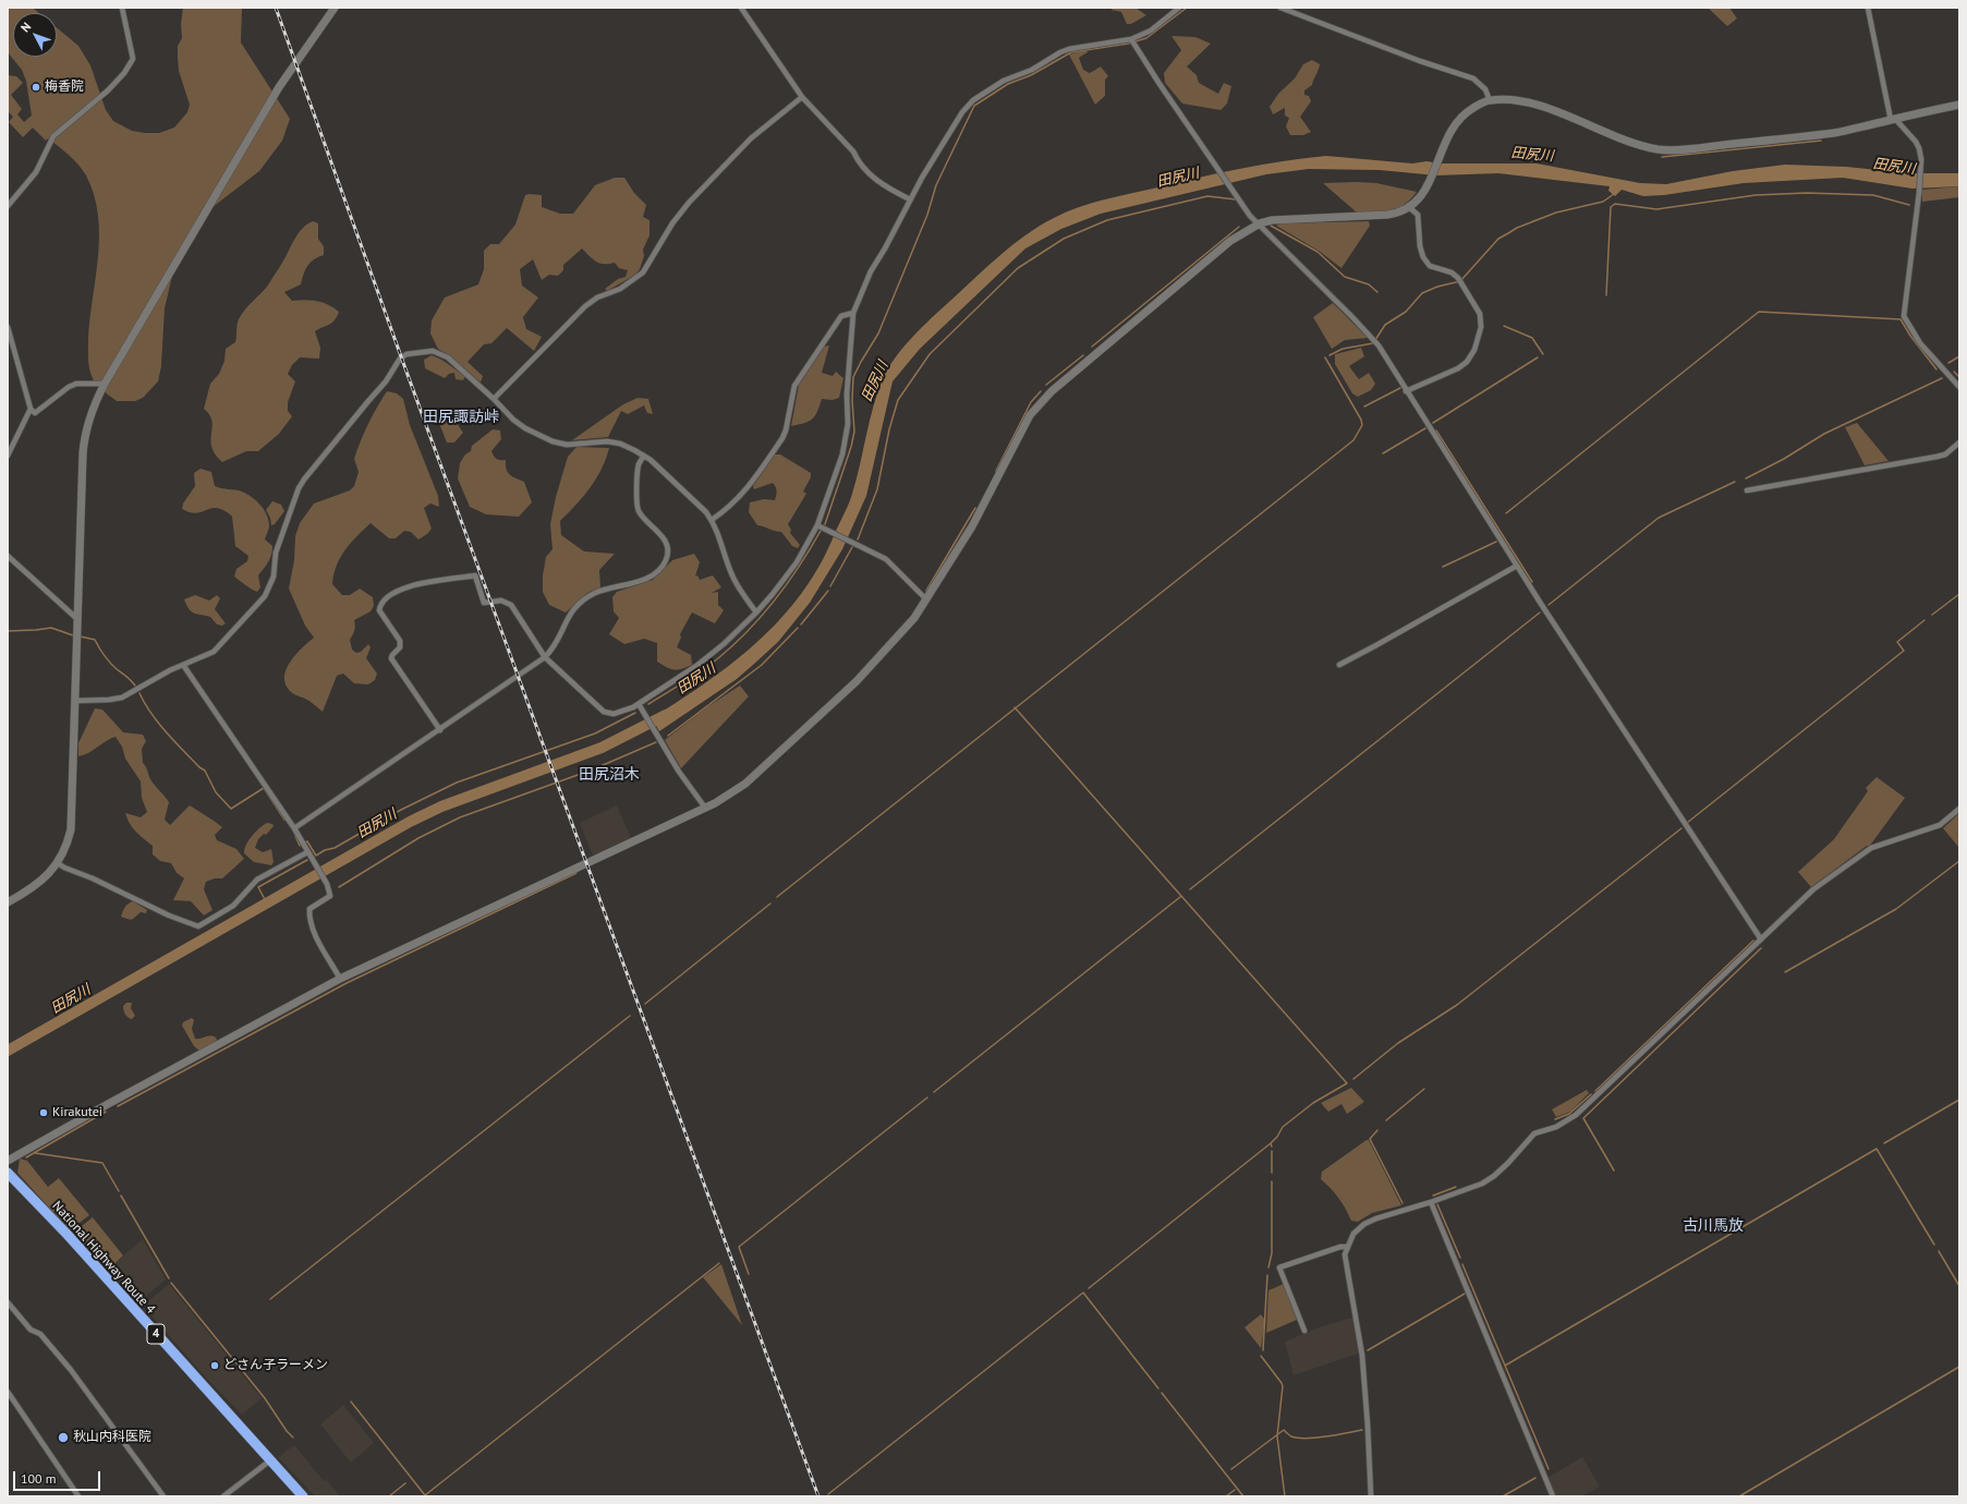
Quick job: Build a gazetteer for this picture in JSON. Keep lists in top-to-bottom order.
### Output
{
  "streets": {
    "highway": ["National Highway Route 4", "4"]
  },
  "districts": ["田尻諏訪峠", "田尻沼木", "古川馬放"],
  "water": ["田尻川"],
  "places": [
    "梅香院",
    "Kirakutei",
    "どさん子ラーメン",
    "秋山内科医院"
  ],
  "scale_bar": "100 m",
  "north": "top left"
}
